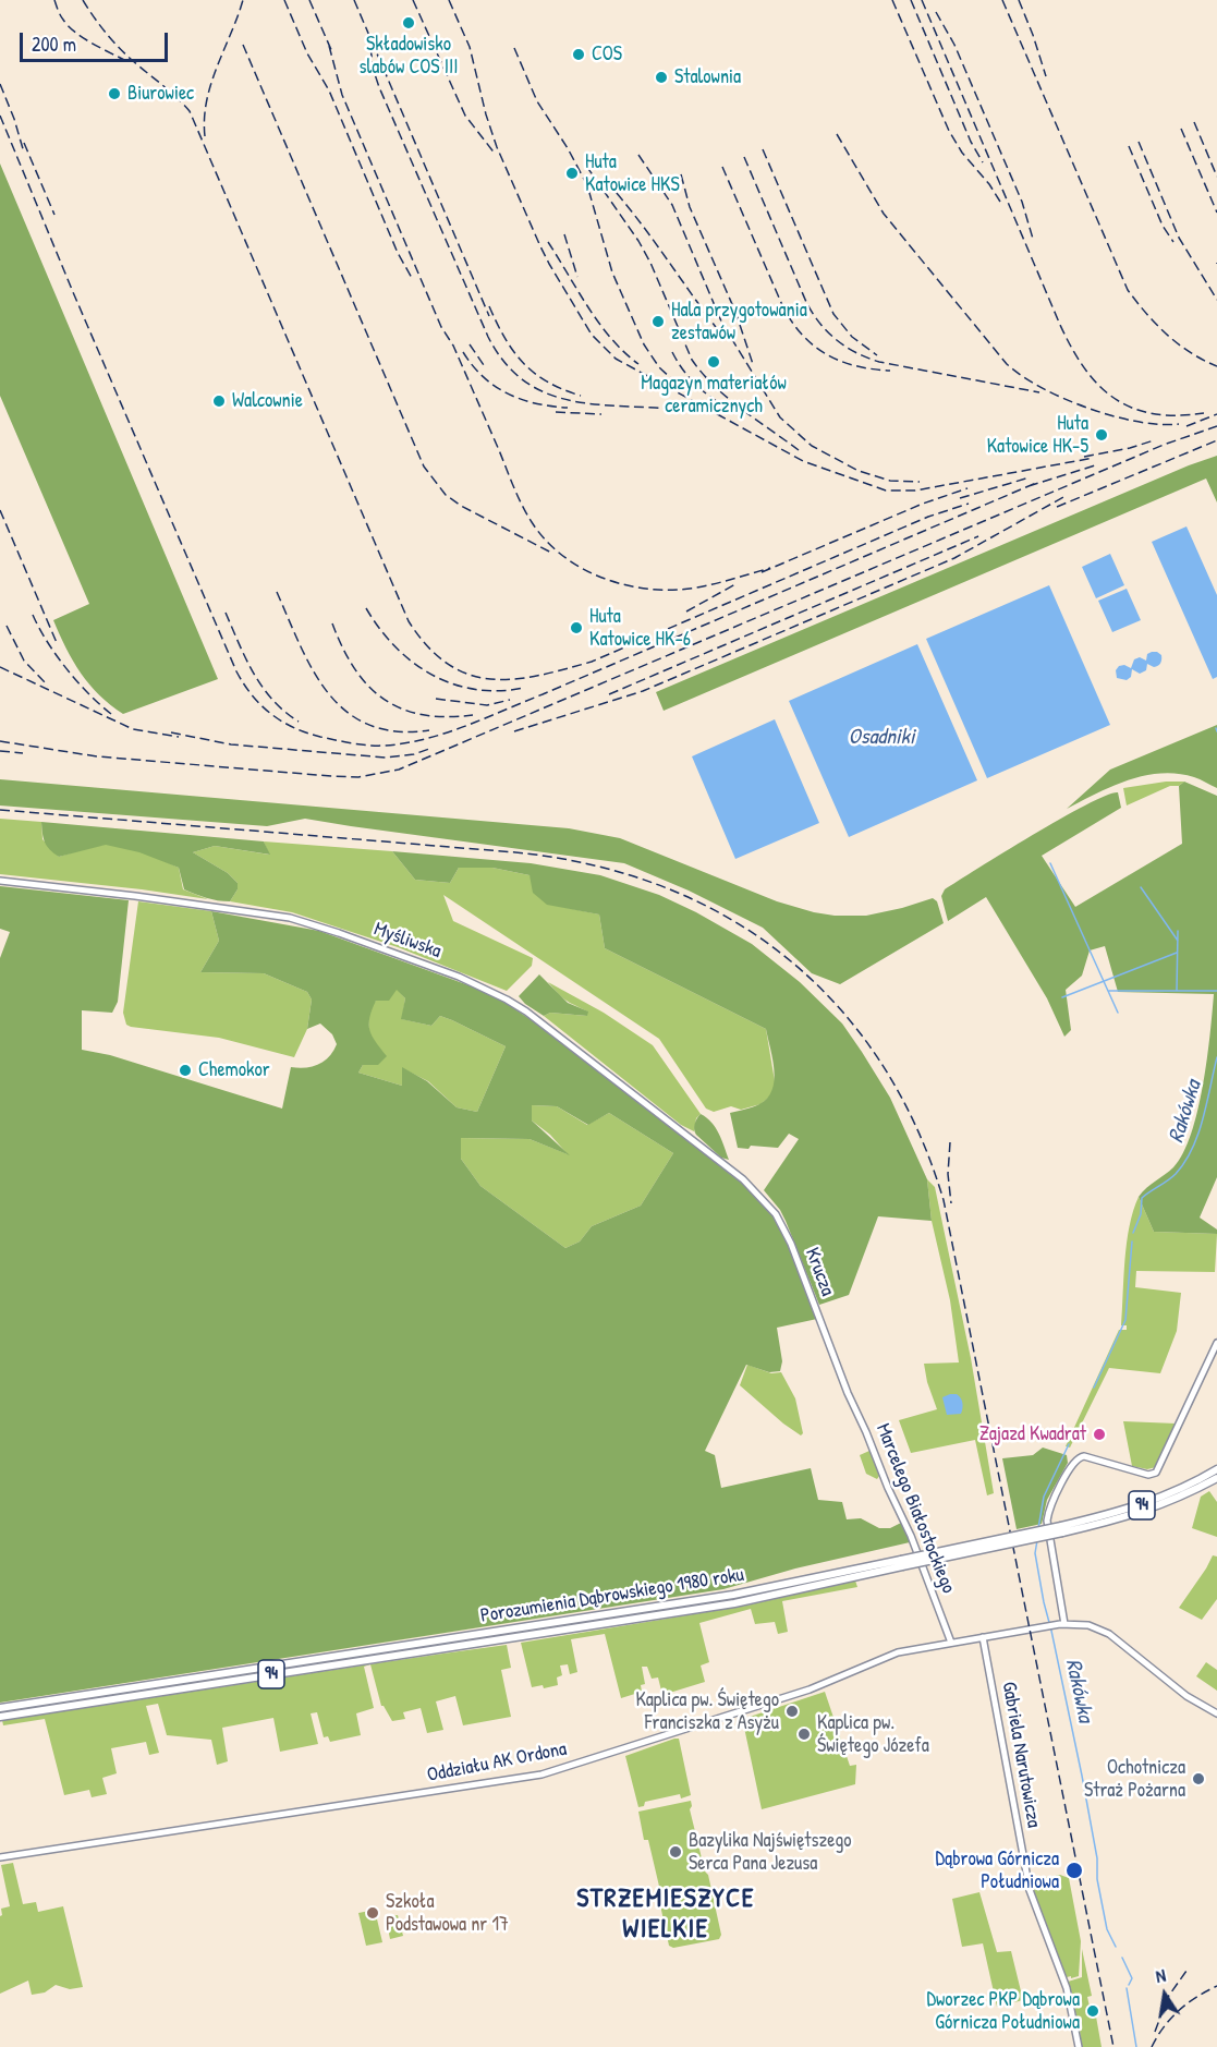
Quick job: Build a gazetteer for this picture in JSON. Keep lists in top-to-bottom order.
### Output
{
  "streets": {
    "main road": ["94", "Porozumienia Dąbrowskiego 1980 roku"],
    "street": [
      "Myśliwska",
      "Krucza",
      "Marcelego Białostockiego",
      "Gabriela Narutowicza",
      "Oddziału AK Ordona"
    ]
  },
  "crossings": [
    ["Myśliwska", "Krucza"],
    ["Krucza", "Marcelego Białostockiego"],
    ["Marcelego Białostockiego", "Oddziału AK Ordona"],
    ["Gabriela Narutowicza", "Oddziału AK Ordona"]
  ],
  "districts": ["STRZEMIESZYCE WIELKIE"],
  "water": ["Osadniki", "Rakówka"],
  "places": [
    "Składowisko slabów COS III",
    "COS",
    "Stalownia",
    "Biurowiec",
    "Huta Katowice HKS",
    "Hala przygotowania zestawów",
    "Magazyn materiałów ceramicznych",
    "Walcownie",
    "Huta Katowice HK-5",
    "Huta Katowice HK-6",
    "Chemokor",
    "Zajazd Kwadrat",
    "Kaplica pw. Świętego Franciszka z Asyżu",
    "Kaplica pw. Świętego Józefa",
    "Ochotnicza Straż Pożarna",
    "Bazylika Najświętszego Serca Pana Jezusa",
    "Dąbrowa Górnicza Południowa",
    "Szkoła Podstawowa nr 17",
    "Dworzec PKP Dąbrowa Górnicza Południowa"
  ],
  "scale_bar": "200 m",
  "north": "top"
}
